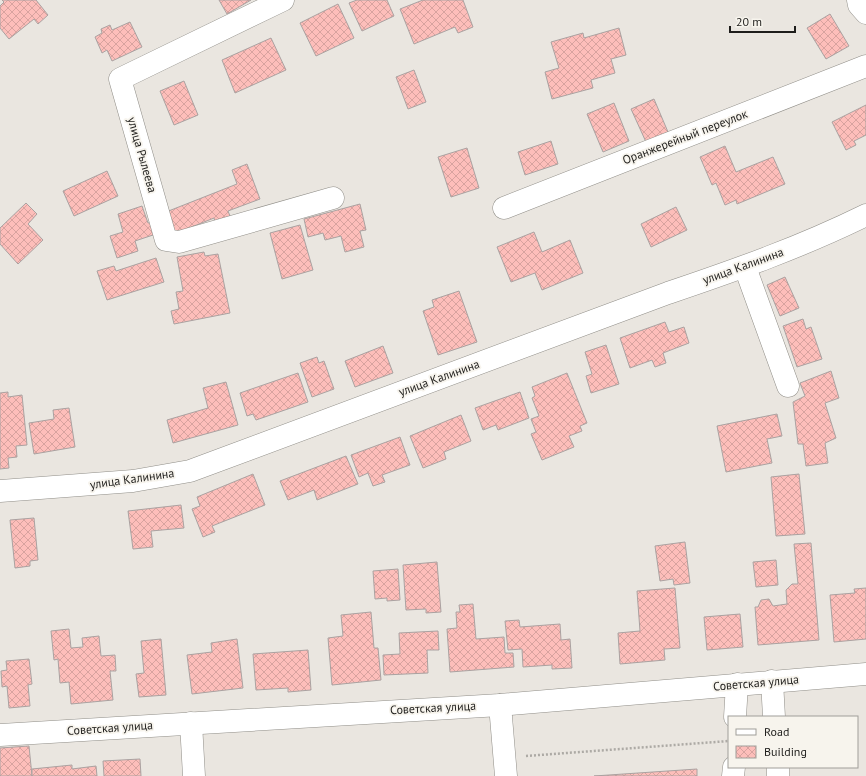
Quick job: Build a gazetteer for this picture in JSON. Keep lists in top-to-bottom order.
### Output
{
  "streets": {
    "street": [
      "Оранжерейный переулок",
      "улица Рылеева",
      "улица Калинина",
      "Советская улица"
    ]
  },
  "legend": ["Road", "Building"],
  "scale_bar": "20 m"
}
